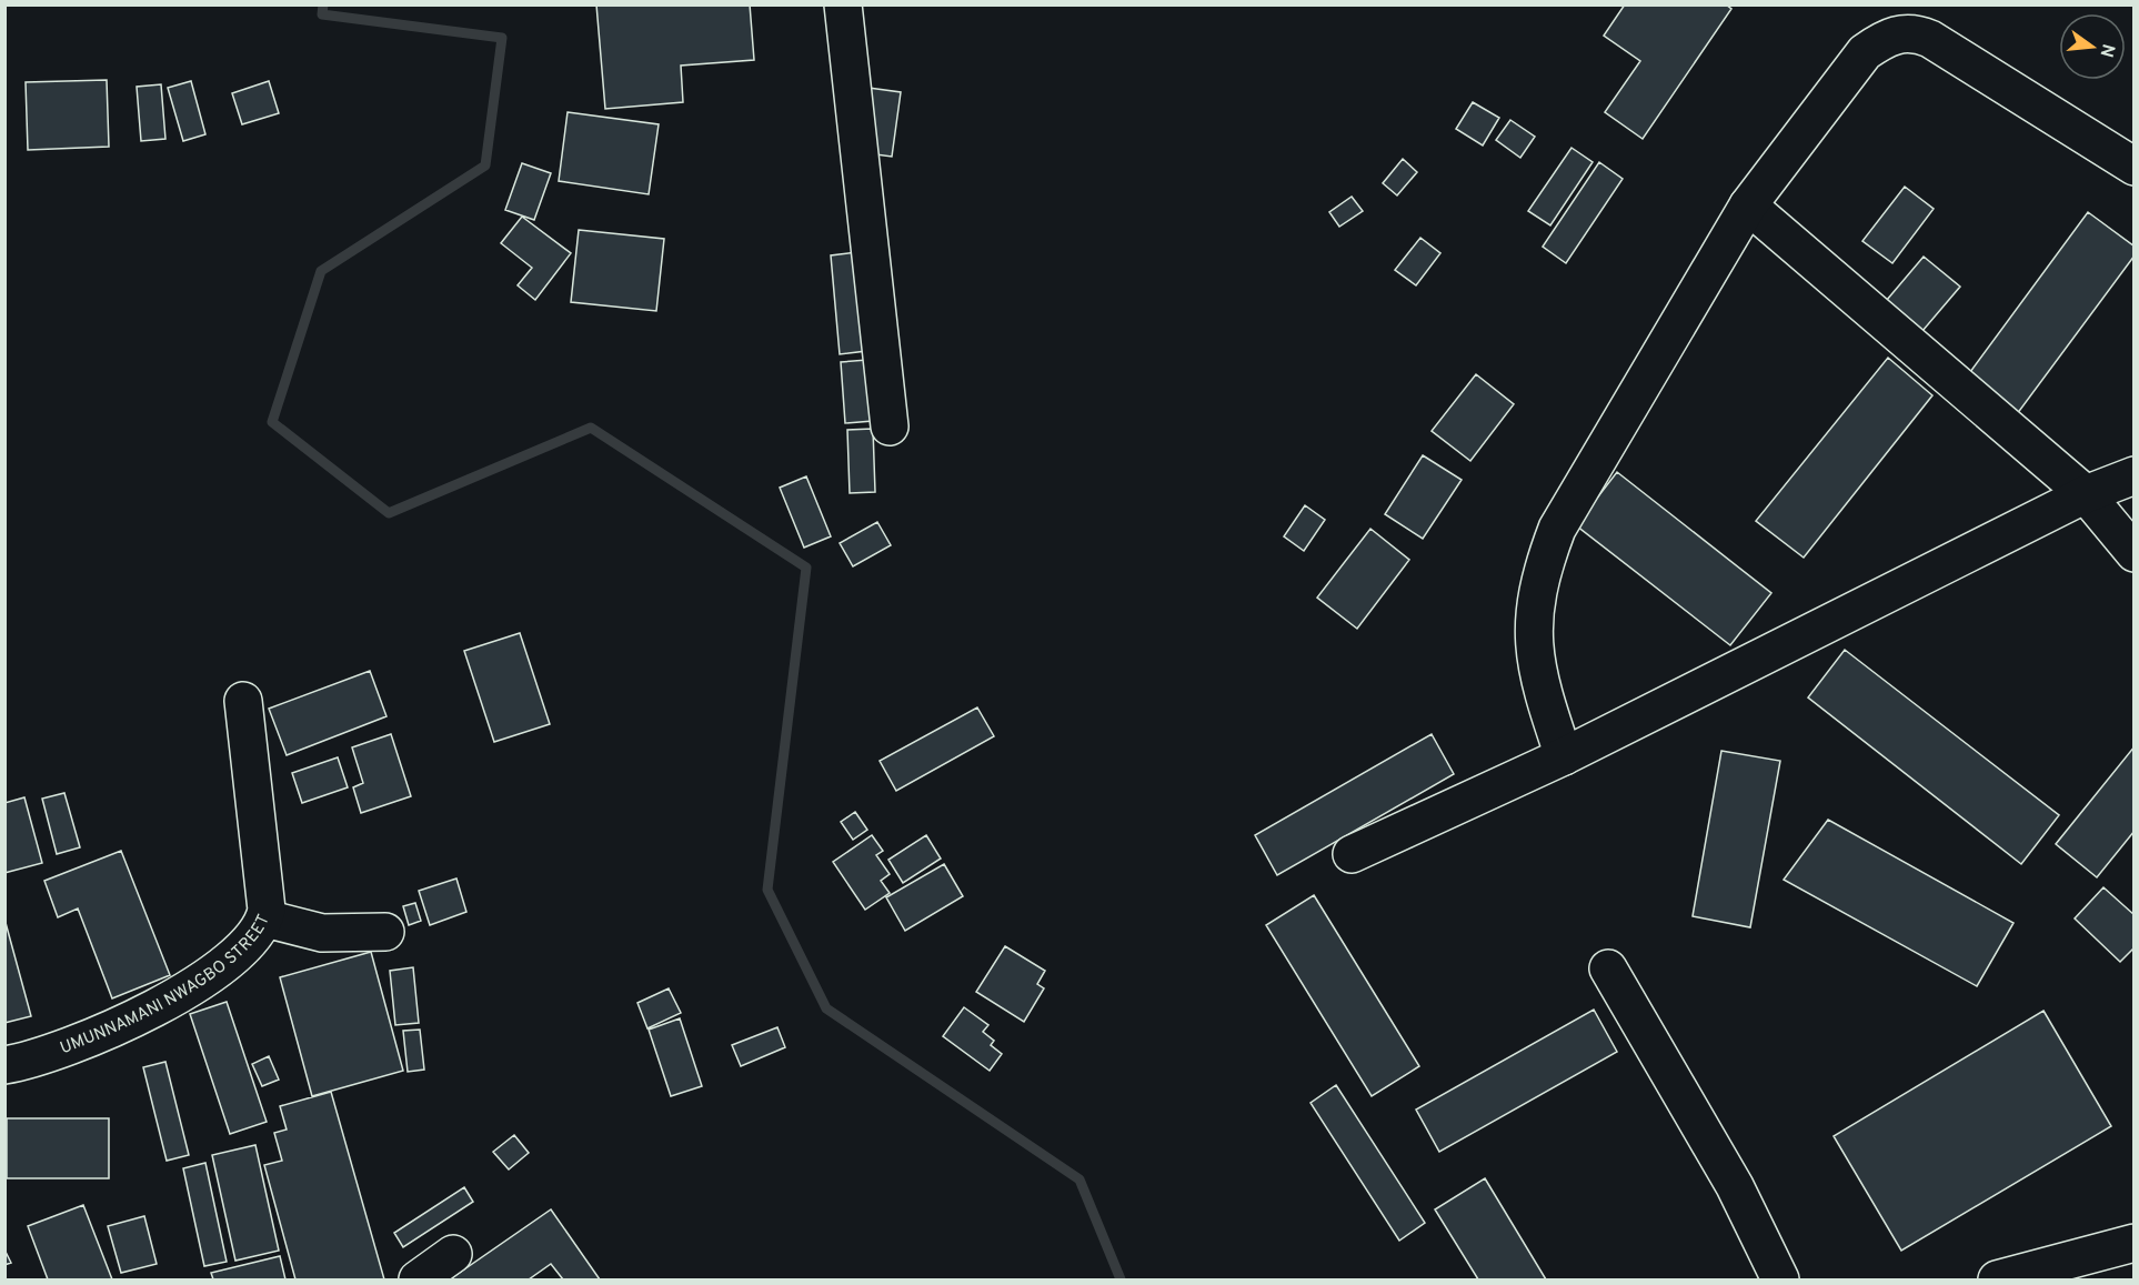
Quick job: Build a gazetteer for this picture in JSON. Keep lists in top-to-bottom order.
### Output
{
  "streets": {
    "street": ["UMUNNAMANI NWAGBO STREET"]
  },
  "north": "right"
}
